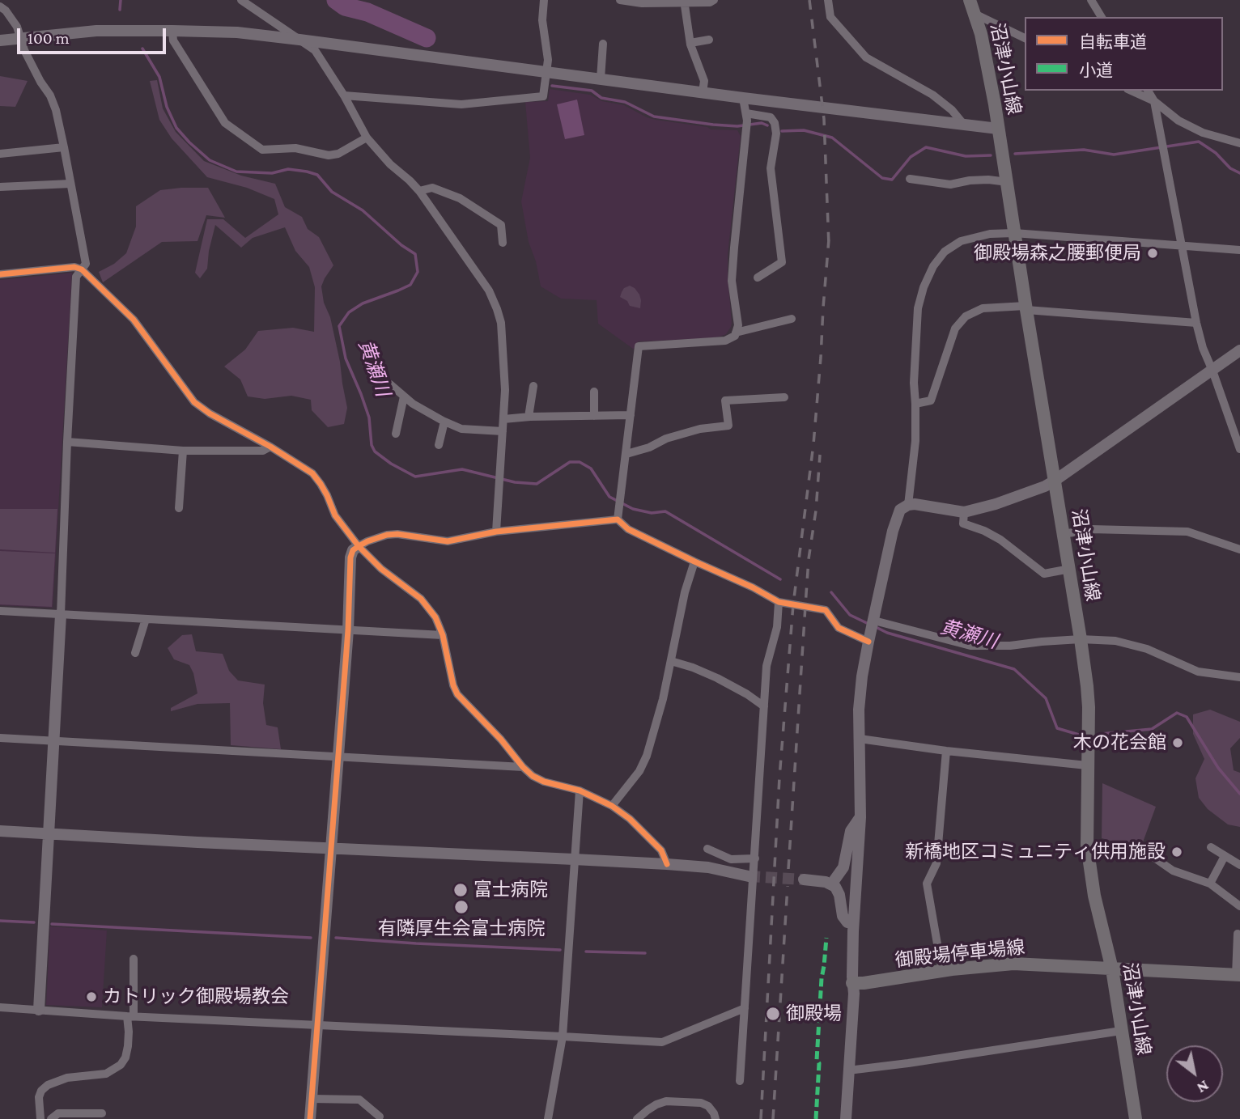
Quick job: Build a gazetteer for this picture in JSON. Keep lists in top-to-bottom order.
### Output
{
  "streets": {
    "main road": ["沼津小山線", "御殿場停車場線"]
  },
  "crossings": [
    ["沼津小山線", "御殿場停車場線"]
  ],
  "water": ["黄瀬川"],
  "places": [
    "御殿場森之腰郵便局",
    "木の花会館",
    "新橋地区コミュニティ供用施設",
    "富士病院",
    "有隣厚生会富士病院",
    "カトリック御殿場教会",
    "御殿場"
  ],
  "legend": ["自転車道", "小道"],
  "scale_bar": "100 m",
  "north": "bottom right"
}
